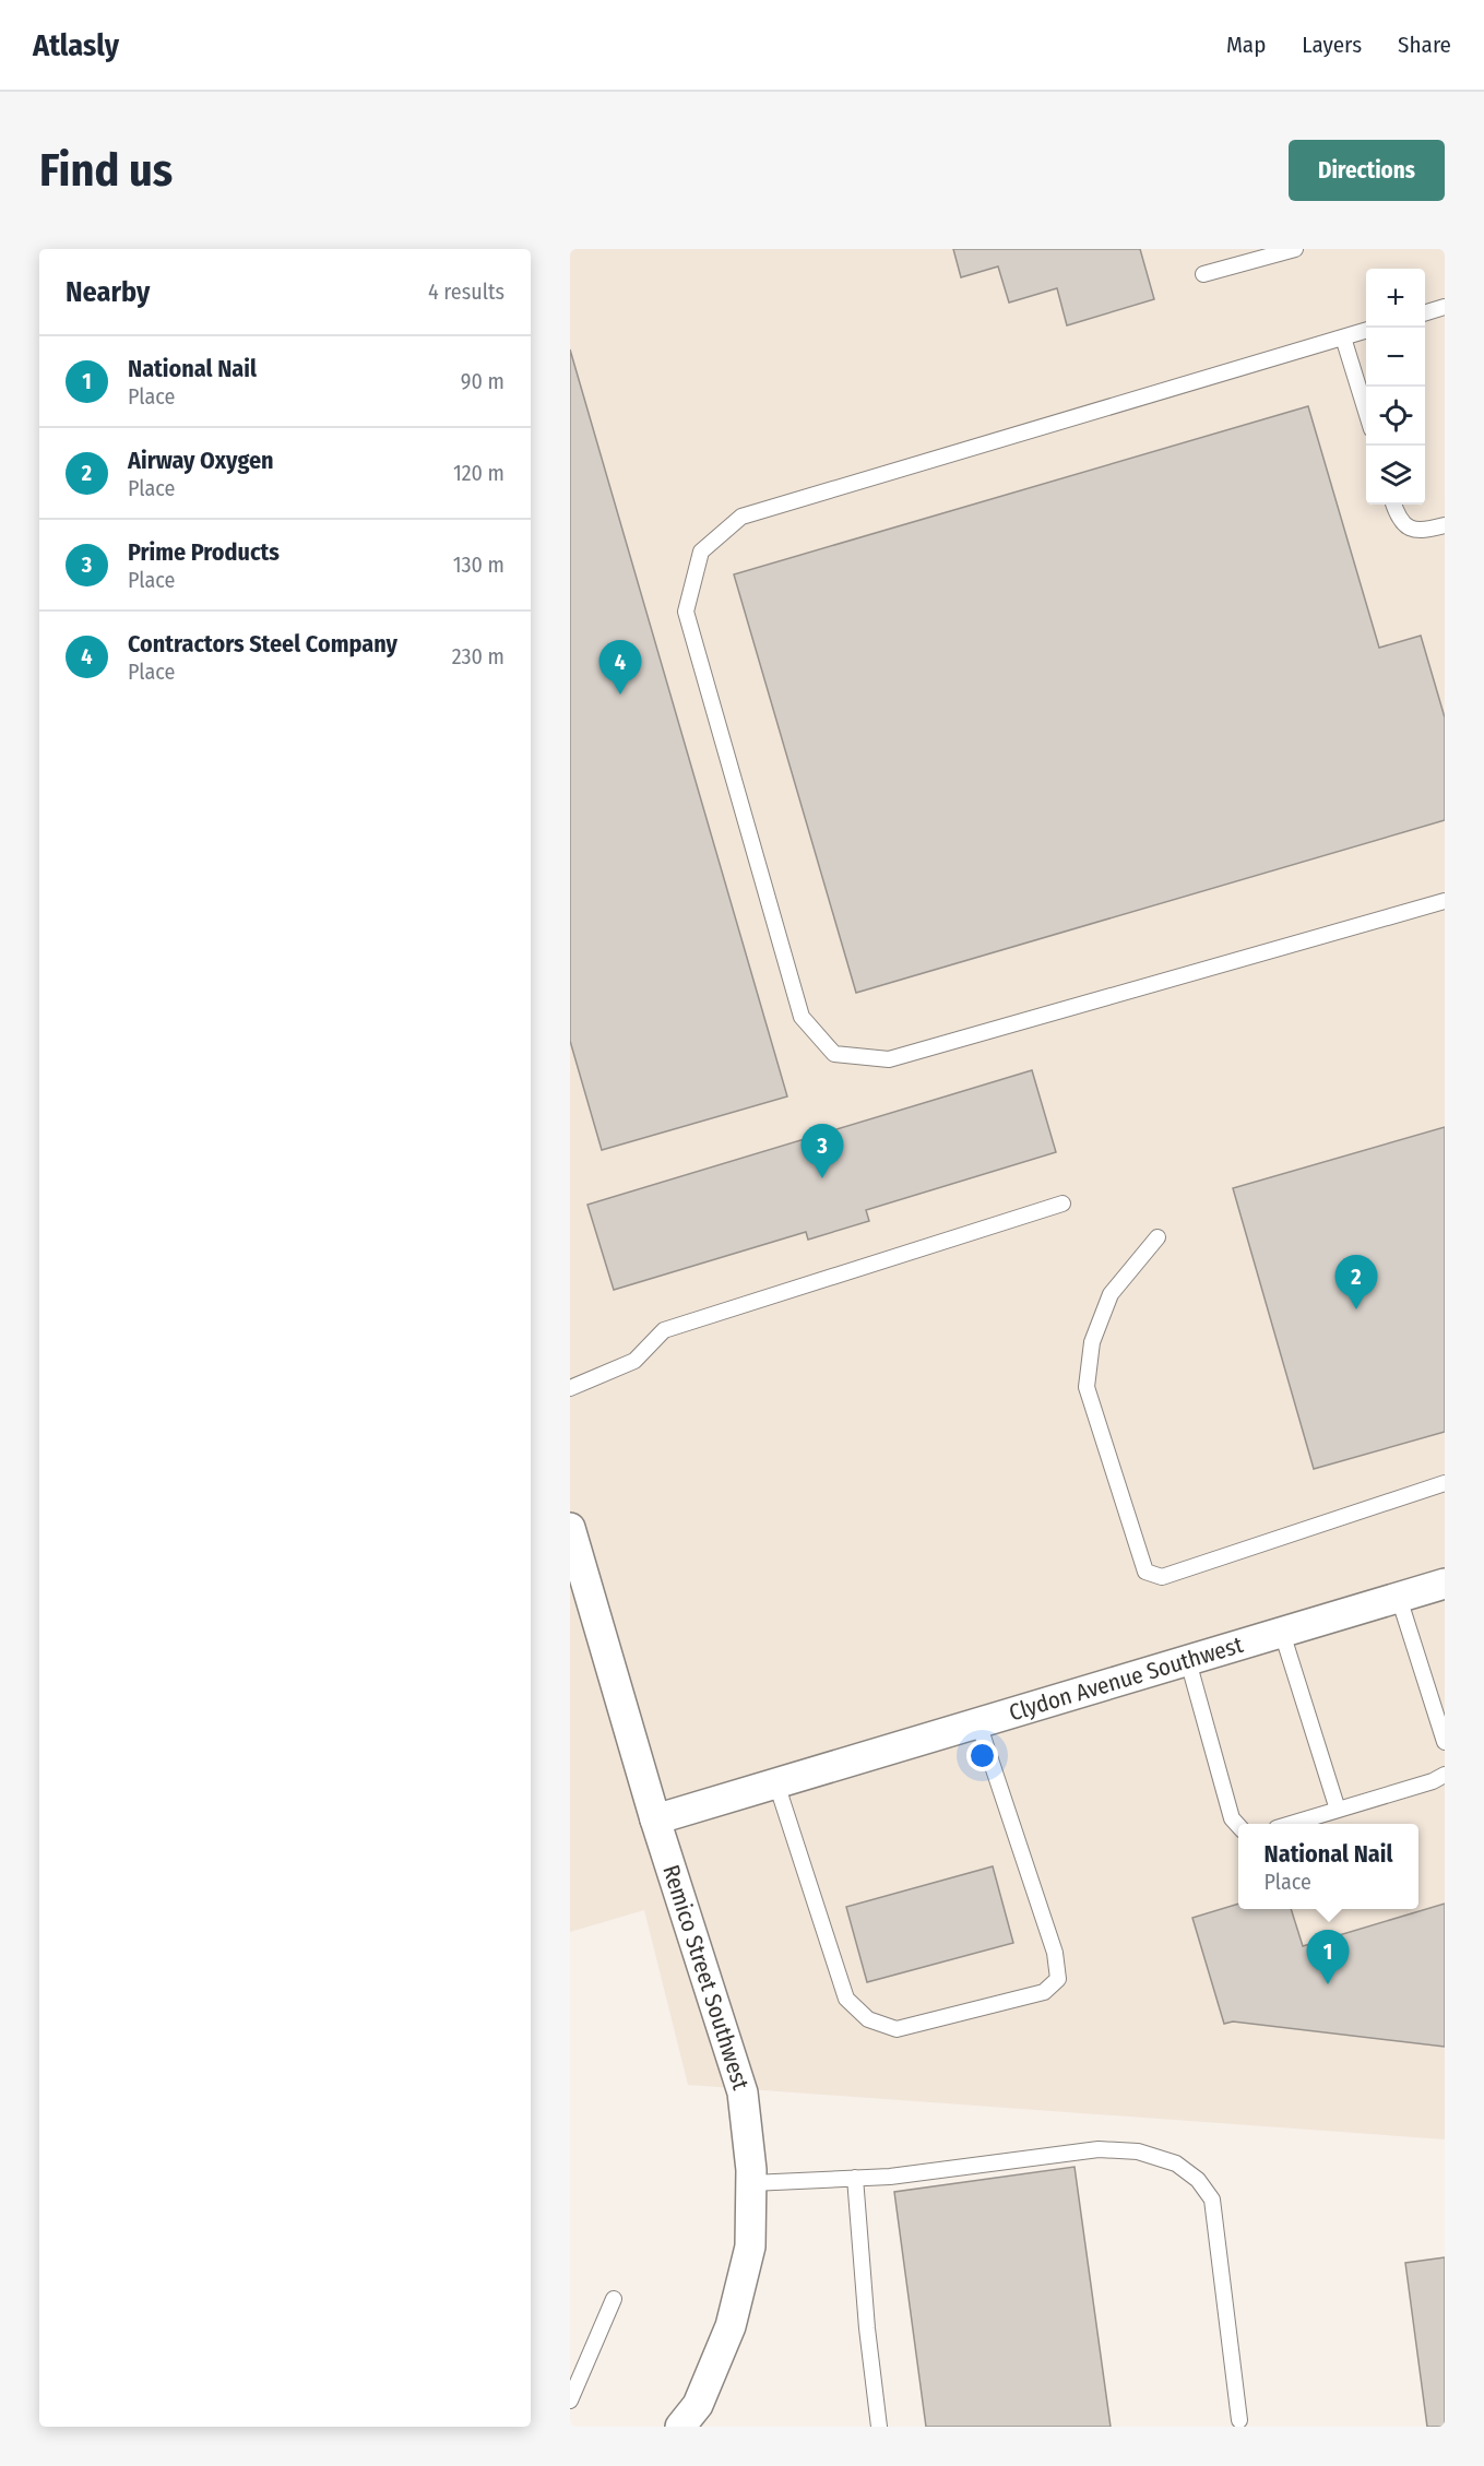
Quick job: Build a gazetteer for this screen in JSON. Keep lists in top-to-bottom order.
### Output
{
  "streets": {
    "street": ["Clydon Avenue Southwest", "Remico Street Southwest"]
  },
  "crossings": [
    ["Clydon Avenue Southwest", "Remico Street Southwest"]
  ],
  "page": {
    "header": "Atlasly",
    "nav": ["Map", "Layers", "Share"],
    "buttons": "Directions",
    "title": "Find us",
    "heading": ["Nearby", "4 results"],
    "map_buttons": ["+", "−"],
    "list": [
      {
        "mark": "1",
        "name": "National Nail",
        "note": "Place",
        "value": "90 m"
      },
      {
        "mark": "2",
        "name": "Airway Oxygen",
        "note": "Place",
        "value": "120 m"
      },
      {
        "mark": "3",
        "name": "Prime Products",
        "note": "Place",
        "value": "130 m"
      },
      {
        "mark": "4",
        "name": "Contractors Steel Company",
        "note": "Place",
        "value": "230 m"
      }
    ],
    "pins": [
      "4",
      "3",
      "2",
      "1"
    ],
    "popup": ["National Nail", "Place"]
  }
}
